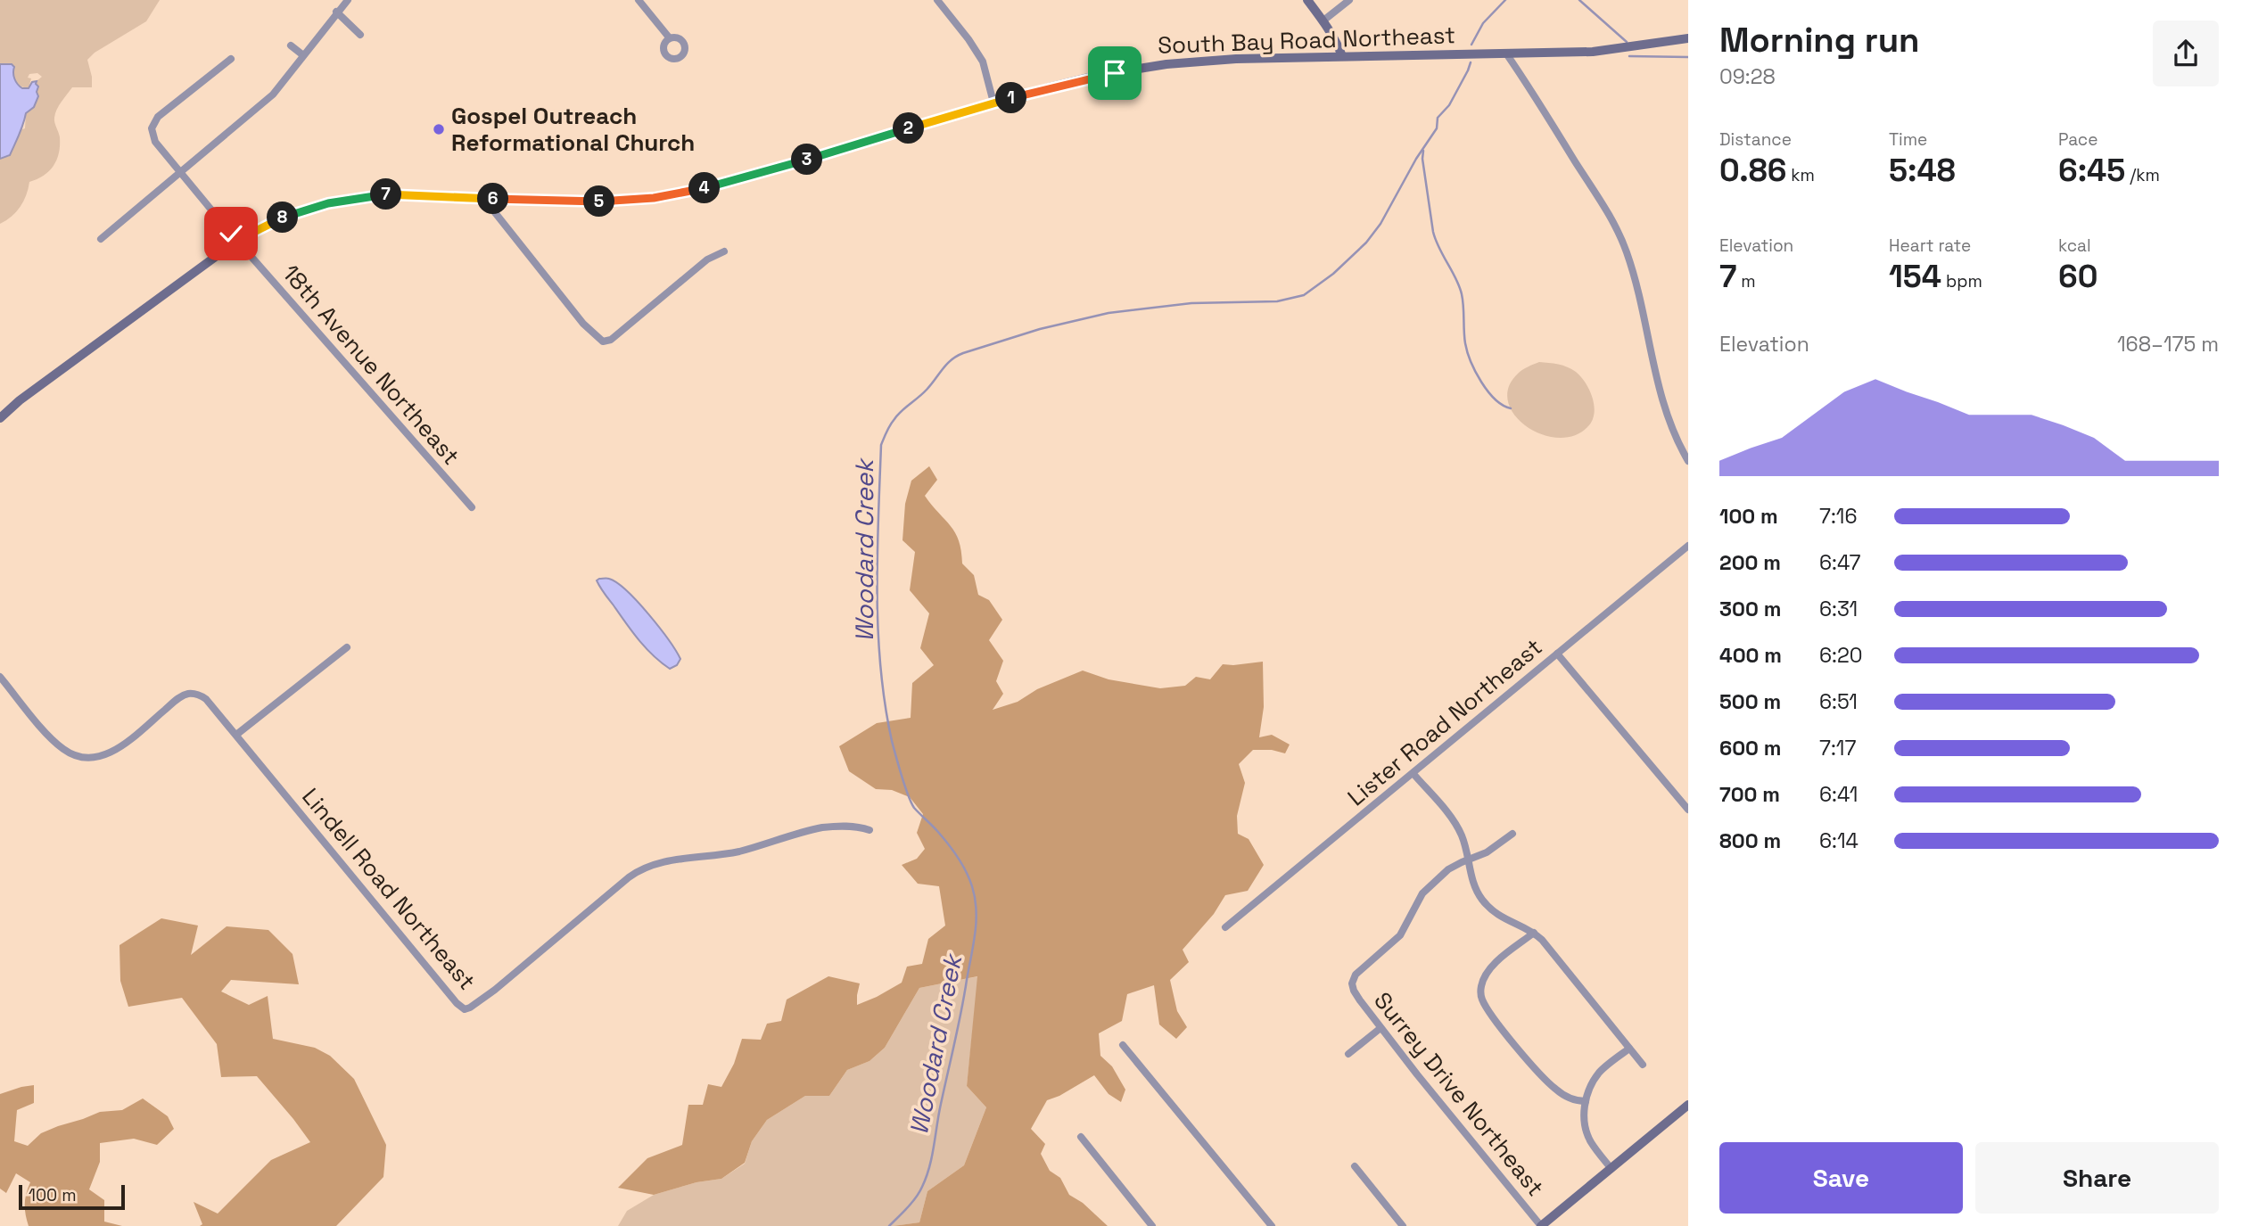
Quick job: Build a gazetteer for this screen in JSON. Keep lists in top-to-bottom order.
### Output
{
  "streets": {
    "street": [
      "South Bay Road Northeast",
      "18th Avenue Northeast",
      "Lister Road Northeast",
      "Lindell Road Northeast",
      "Surrey Drive Northeast"
    ]
  },
  "crossings": [
    ["South Bay Road Northeast", "18th Avenue Northeast"]
  ],
  "water": ["Woodard Creek"],
  "places": ["Gospel Outreach Reformational Church"],
  "scale_bar": "100 m",
  "page": {
    "heading": ["Morning run", "09:28"],
    "pins": [
      "1",
      "2",
      "3",
      "4",
      "7",
      "6",
      "5",
      "8"
    ],
    "stats": [
      ["Distance", "0.86 km"],
      ["Time", "5:48"],
      ["Pace", "6:45 /km"],
      ["Elevation", "7 m"],
      ["Heart rate", "154 bpm"],
      ["kcal", "60"]
    ],
    "chart": ["Elevation", "168–175 m"],
    "list": [
      {
        "name": "100 m",
        "note": "7:16"
      },
      {
        "name": "200 m",
        "note": "6:47"
      },
      {
        "name": "300 m",
        "note": "6:31"
      },
      {
        "name": "400 m",
        "note": "6:20"
      },
      {
        "name": "500 m",
        "note": "6:51"
      },
      {
        "name": "600 m",
        "note": "7:17"
      },
      {
        "name": "700 m",
        "note": "6:41"
      },
      {
        "name": "800 m",
        "note": "6:14"
      }
    ],
    "buttons": ["Save", "Share"],
    "scale": "100 m"
  }
}
